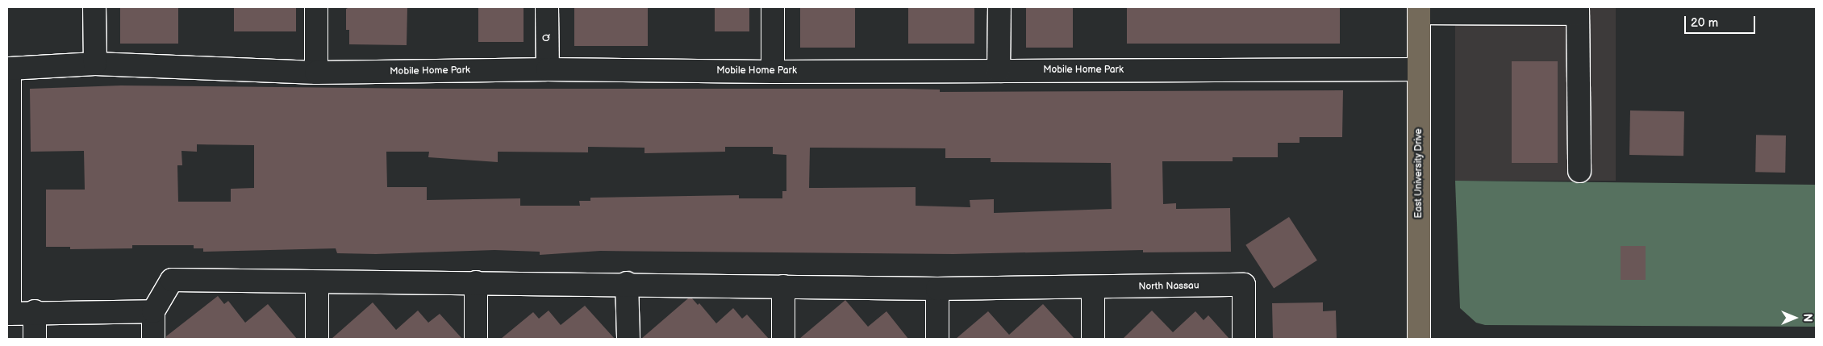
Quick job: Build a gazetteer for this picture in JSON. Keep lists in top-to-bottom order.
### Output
{
  "streets": {
    "main road": ["East University Drive"],
    "street": ["Q", "Mobile Home Park", "North Nassau"]
  },
  "crossings": [
    ["Q", "Mobile Home Park"],
    ["Mobile Home Park", "East University Drive"]
  ],
  "scale_bar": "20 m",
  "north": "right"
}
